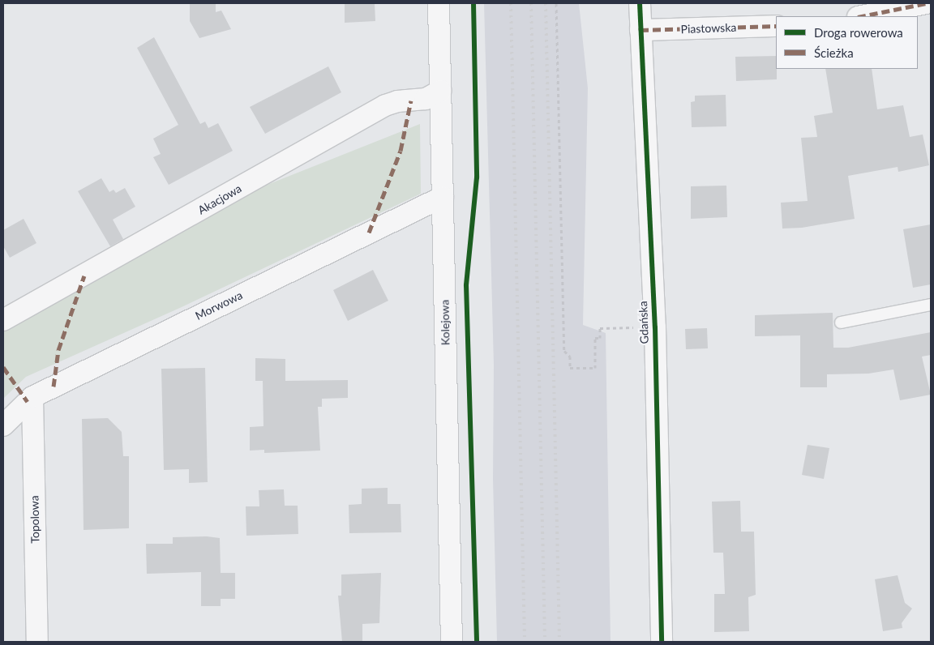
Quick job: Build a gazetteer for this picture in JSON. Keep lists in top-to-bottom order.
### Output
{
  "streets": {
    "street": [
      "Piastowska",
      "Akacjowa",
      "Morwowa",
      "Kolejowa",
      "Gdańska",
      "Topolowa"
    ]
  },
  "crossings": [
    ["Piastowska", "Gdańska"],
    ["Akacjowa", "Kolejowa"],
    ["Morwowa", "Kolejowa"],
    ["Morwowa", "Topolowa"]
  ],
  "legend": ["Droga rowerowa", "Ścieżka"]
}
